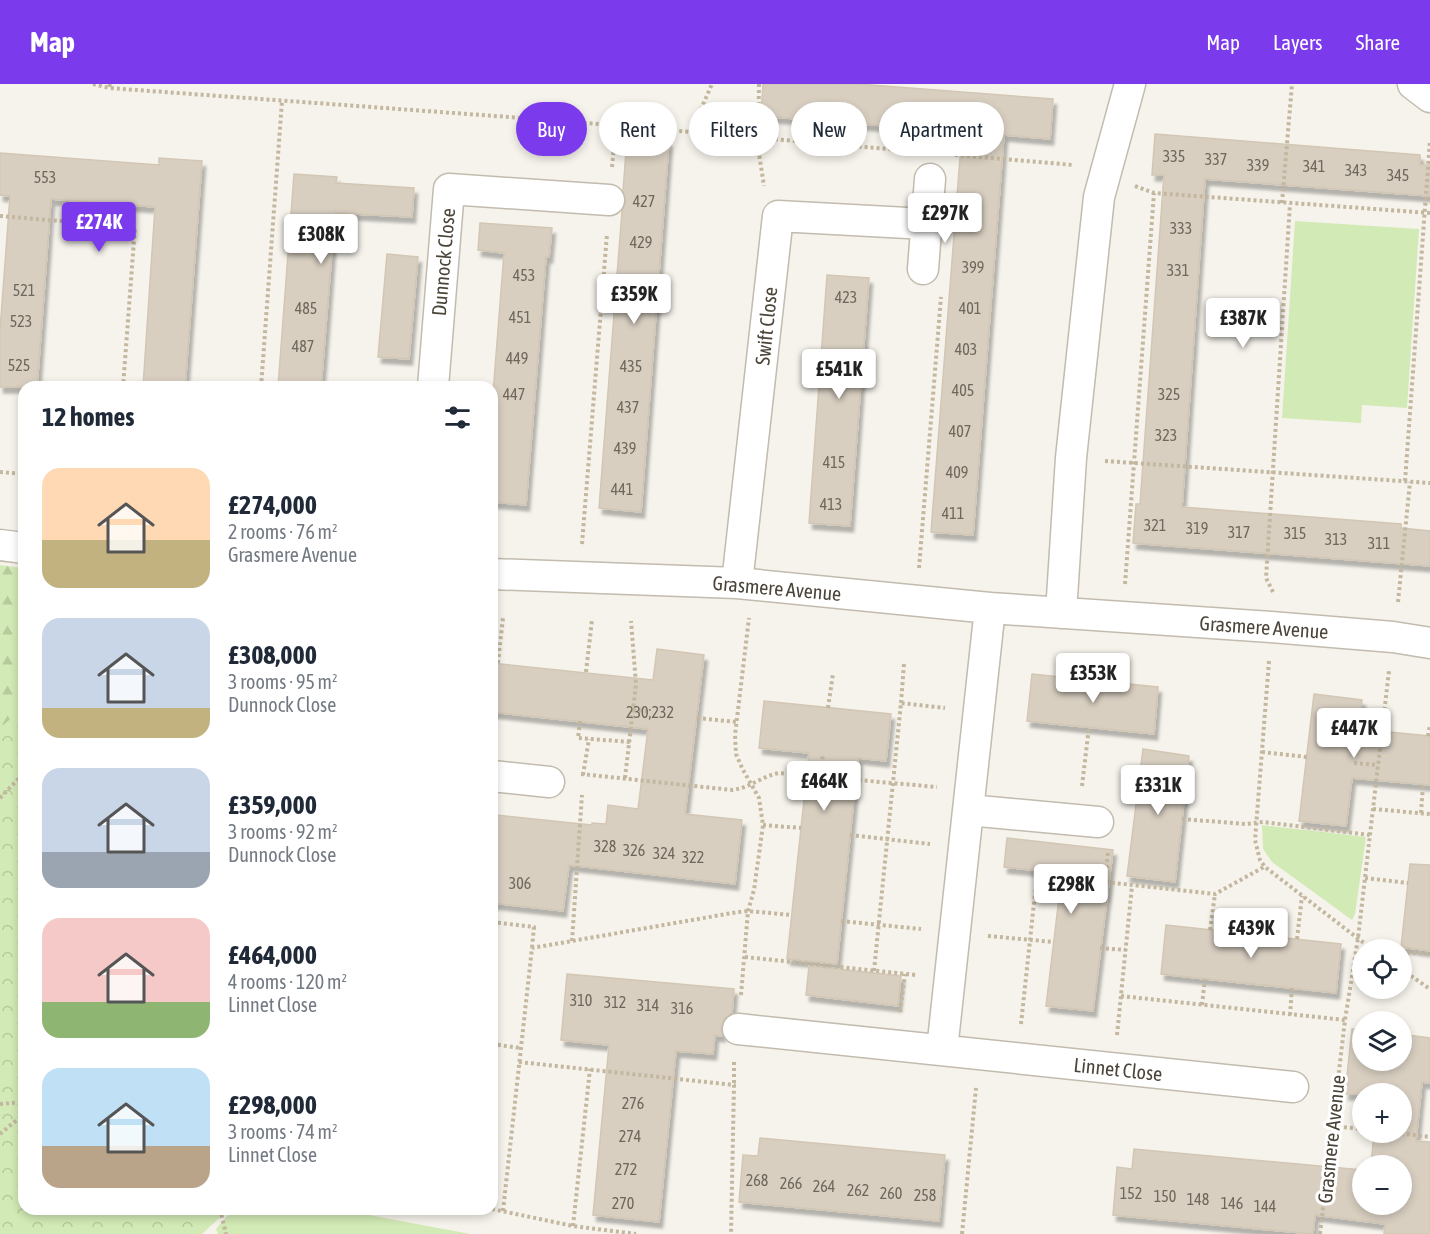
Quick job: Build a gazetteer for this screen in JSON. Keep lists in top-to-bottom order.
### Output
{
  "streets": {
    "street": [
      "Dunnock Close",
      "Swift Close",
      "Grasmere Avenue",
      "Linnet Close"
    ]
  },
  "crossings": [
    ["Swift Close", "Grasmere Avenue"]
  ],
  "house_numbers": [
    "335",
    "337",
    "339",
    "341",
    "343",
    "345",
    "553",
    "427",
    "333",
    "429",
    "399",
    "331",
    "453",
    "521",
    "423",
    "485",
    "401",
    "451",
    "523",
    "487",
    "403",
    "449",
    "525",
    "435",
    "405",
    "447",
    "325",
    "437",
    "407",
    "323",
    "439",
    "415",
    "409",
    "441",
    "413",
    "411",
    "321",
    "319",
    "317",
    "315",
    "313",
    "311",
    "230;232",
    "328",
    "326",
    "324",
    "322",
    "306",
    "310",
    "312",
    "314",
    "316",
    "276",
    "274",
    "272",
    "268",
    "266",
    "264",
    "262",
    "260",
    "152",
    "258",
    "150",
    "148",
    "270",
    "146",
    "144"
  ],
  "page": {
    "header": "Map",
    "nav": ["Map", "Layers", "Share"],
    "chip": [
      "Buy",
      "Rent",
      "Filters",
      "New",
      "Apartment"
    ],
    "price": [
      "£297K",
      "£274K",
      "£308K",
      "£359K",
      "£387K",
      "£541K",
      "£353K",
      "£447K",
      "£464K",
      "£331K",
      "£298K",
      "£439K"
    ],
    "heading": "12 homes",
    "list": [
      {
        "name": "£274,000",
        "note": "2 rooms · 76 m² · Grasmere Avenue"
      },
      {
        "name": "£308,000",
        "note": "3 rooms · 95 m² · Dunnock Close"
      },
      {
        "name": "£359,000",
        "note": "3 rooms · 92 m² · Dunnock Close"
      },
      {
        "name": "£464,000",
        "note": "4 rooms · 120 m² · Linnet Close"
      },
      {
        "name": "£298,000",
        "note": "3 rooms · 74 m² · Linnet Close"
      }
    ],
    "map_buttons": ["+", "−"]
  }
}
